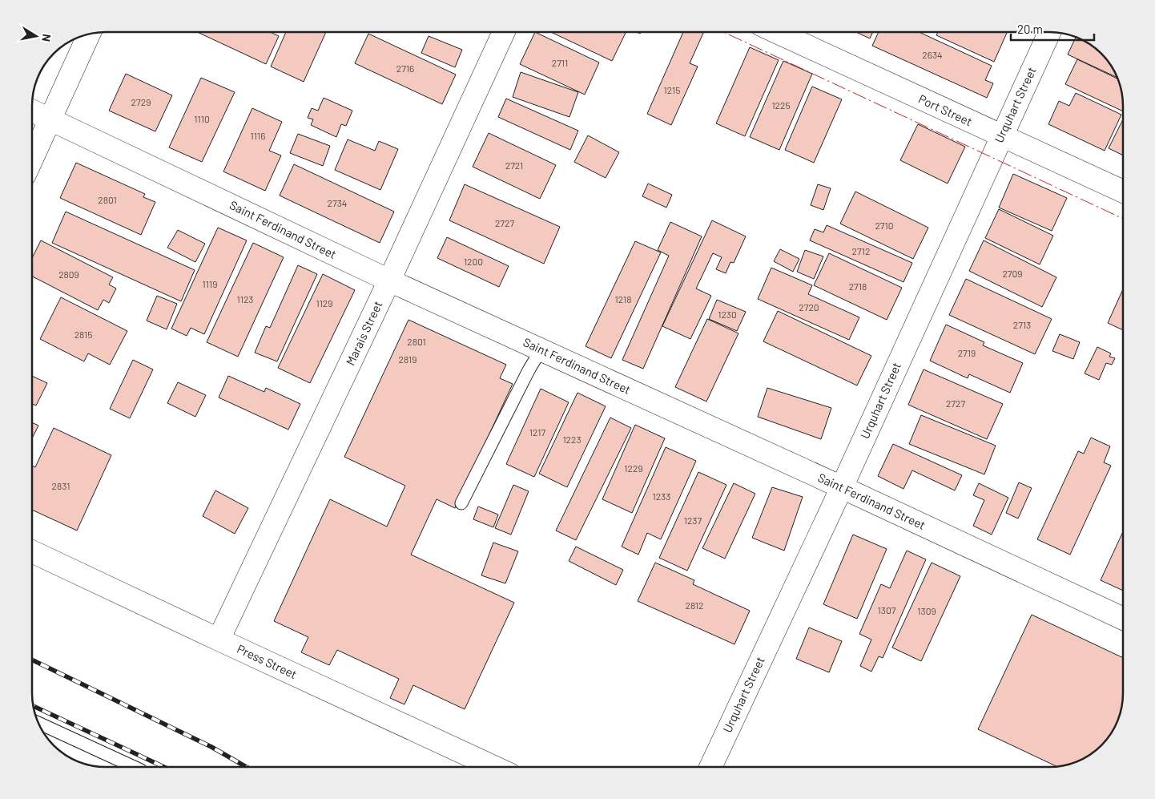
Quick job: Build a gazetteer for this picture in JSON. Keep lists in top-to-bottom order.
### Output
{
  "streets": {
    "street": [
      "Urquhart Street",
      "Port Street",
      "Saint Ferdinand Street",
      "Marais Street",
      "Press Street"
    ]
  },
  "crossings": [
    ["Urquhart Street", "Port Street"],
    ["Urquhart Street", "Saint Ferdinand Street"],
    ["Saint Ferdinand Street", "Marais Street"],
    ["Marais Street", "Press Street"]
  ],
  "house_numbers": [
    "2634",
    "2711",
    "2716",
    "1215",
    "2729",
    "1225",
    "1110",
    "1116",
    "2721",
    "2801",
    "2734",
    "2727",
    "2710",
    "2712",
    "1200",
    "2709",
    "2809",
    "1119",
    "2718",
    "1123",
    "1218",
    "1129",
    "2720",
    "1230",
    "2713",
    "2815",
    "2801",
    "2719",
    "2819",
    "2727",
    "1217",
    "1223",
    "1229",
    "2831",
    "1233",
    "1237",
    "2812",
    "1307",
    "1309"
  ],
  "scale_bar": "20 m",
  "north": "right"
}
